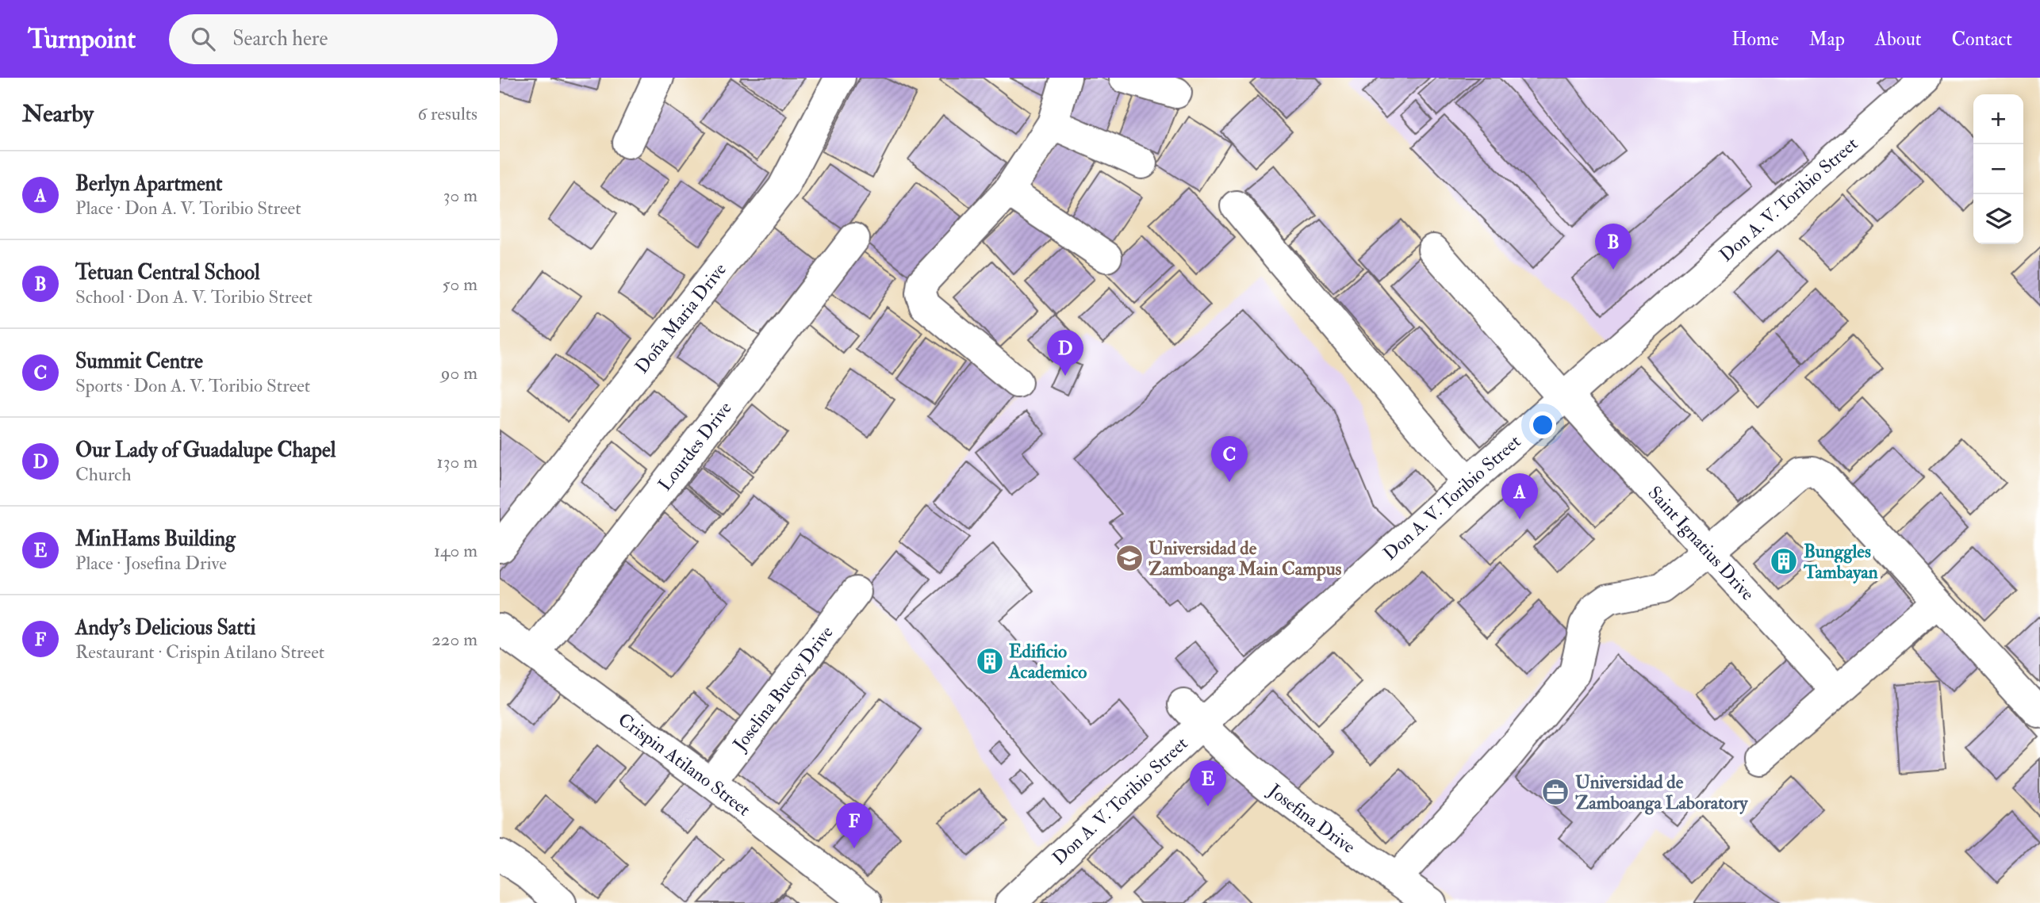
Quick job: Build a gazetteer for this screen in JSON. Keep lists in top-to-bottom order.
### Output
{
  "streets": {
    "street": [
      "Don A. V. Toribio Street",
      "Doña Maria Drive",
      "Lourdes Drive",
      "Saint Ignatius Drive",
      "Joselina Bucoy Drive",
      "Crispin Atilano Street",
      "Josefina Drive"
    ]
  },
  "crossings": [
    ["Don A. V. Toribio Street", "Saint Ignatius Drive"],
    ["Don A. V. Toribio Street", "Josefina Drive"],
    ["Lourdes Drive", "Crispin Atilano Street"],
    ["Joselina Bucoy Drive", "Crispin Atilano Street"]
  ],
  "places": {
    "school or university": ["Universidad de Zamboanga Main Campus"],
    "building": ["Bunggles Tambayan", "Edificio Academico"],
    "office": ["Universidad de Zamboanga Laboratory"]
  },
  "page": {
    "header": "Turnpoint",
    "search": "Search here",
    "nav": [
      "Home",
      "Map",
      "About",
      "Contact"
    ],
    "heading": ["Nearby", "6 results"],
    "map_buttons": ["+", "−"],
    "list": [
      {
        "mark": "A",
        "name": "Berlyn Apartment",
        "note": "Place · Don A. V. Toribio Street",
        "value": "30 m"
      },
      {
        "mark": "B",
        "name": "Tetuan Central School",
        "note": "School · Don A. V. Toribio Street",
        "value": "50 m"
      },
      {
        "mark": "C",
        "name": "Summit Centre",
        "note": "Sports · Don A. V. Toribio Street",
        "value": "90 m"
      },
      {
        "mark": "D",
        "name": "Our Lady of Guadalupe Chapel",
        "note": "Church",
        "value": "130 m"
      },
      {
        "mark": "E",
        "name": "MinHams Building",
        "note": "Place · Josefina Drive",
        "value": "140 m"
      },
      {
        "mark": "F",
        "name": "Andy’s Delicious Satti",
        "note": "Restaurant · Crispin Atilano Street",
        "value": "220 m"
      }
    ],
    "pins": [
      "B",
      "D",
      "C",
      "A",
      "E",
      "F"
    ]
  }
}
